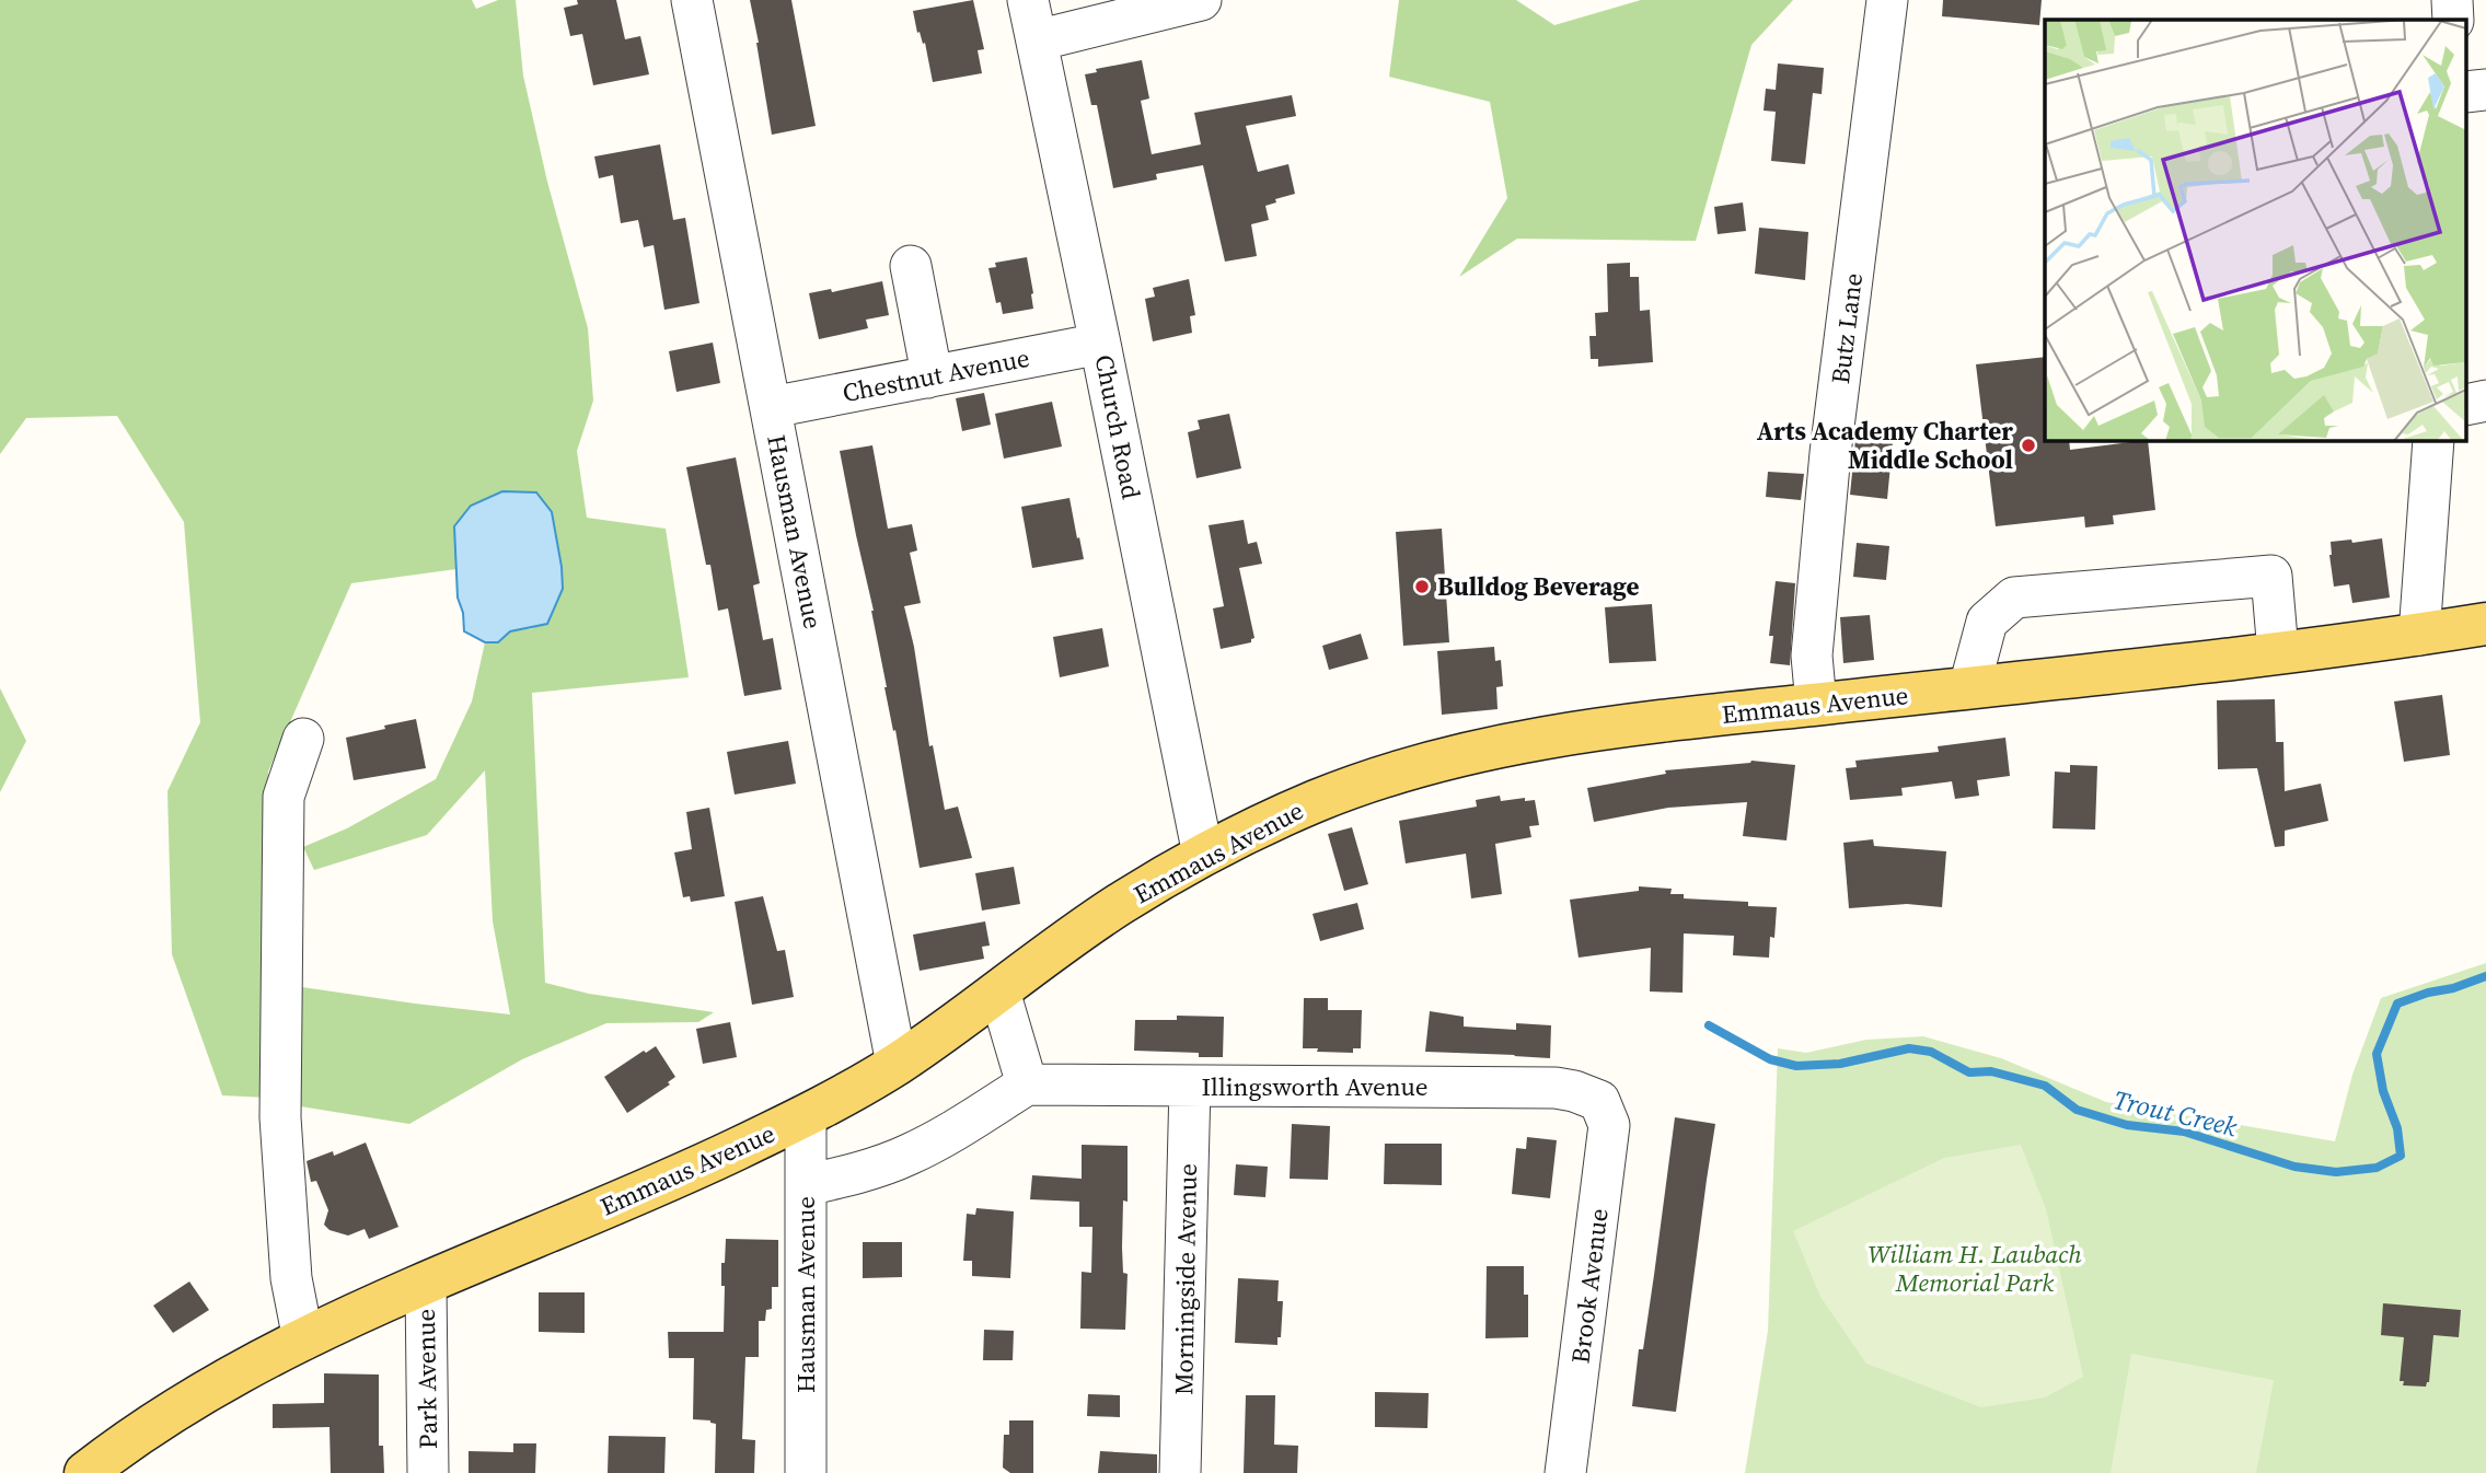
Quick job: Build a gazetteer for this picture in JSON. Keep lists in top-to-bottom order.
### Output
{
  "streets": {
    "main road": ["Emmaus Avenue"],
    "street": [
      "Butz Lane",
      "Chestnut Avenue",
      "Church Road",
      "Hausman Avenue",
      "Illingsworth Avenue",
      "Morningside Avenue",
      "Brook Avenue",
      "Park Avenue"
    ]
  },
  "crossings": [
    ["Butz Lane", "Emmaus Avenue"],
    ["Chestnut Avenue", "Church Road"],
    ["Chestnut Avenue", "Hausman Avenue"],
    ["Church Road", "Emmaus Avenue"],
    ["Hausman Avenue", "Emmaus Avenue"],
    ["Emmaus Avenue", "Park Avenue"],
    ["Illingsworth Avenue", "Morningside Avenue"],
    ["Illingsworth Avenue", "Brook Avenue"]
  ],
  "water": ["Trout Creek"],
  "parks": ["William H. Laubach Memorial Park"],
  "places": ["Arts Academy Charter Middle School", "Bulldog Beverage"]
}
